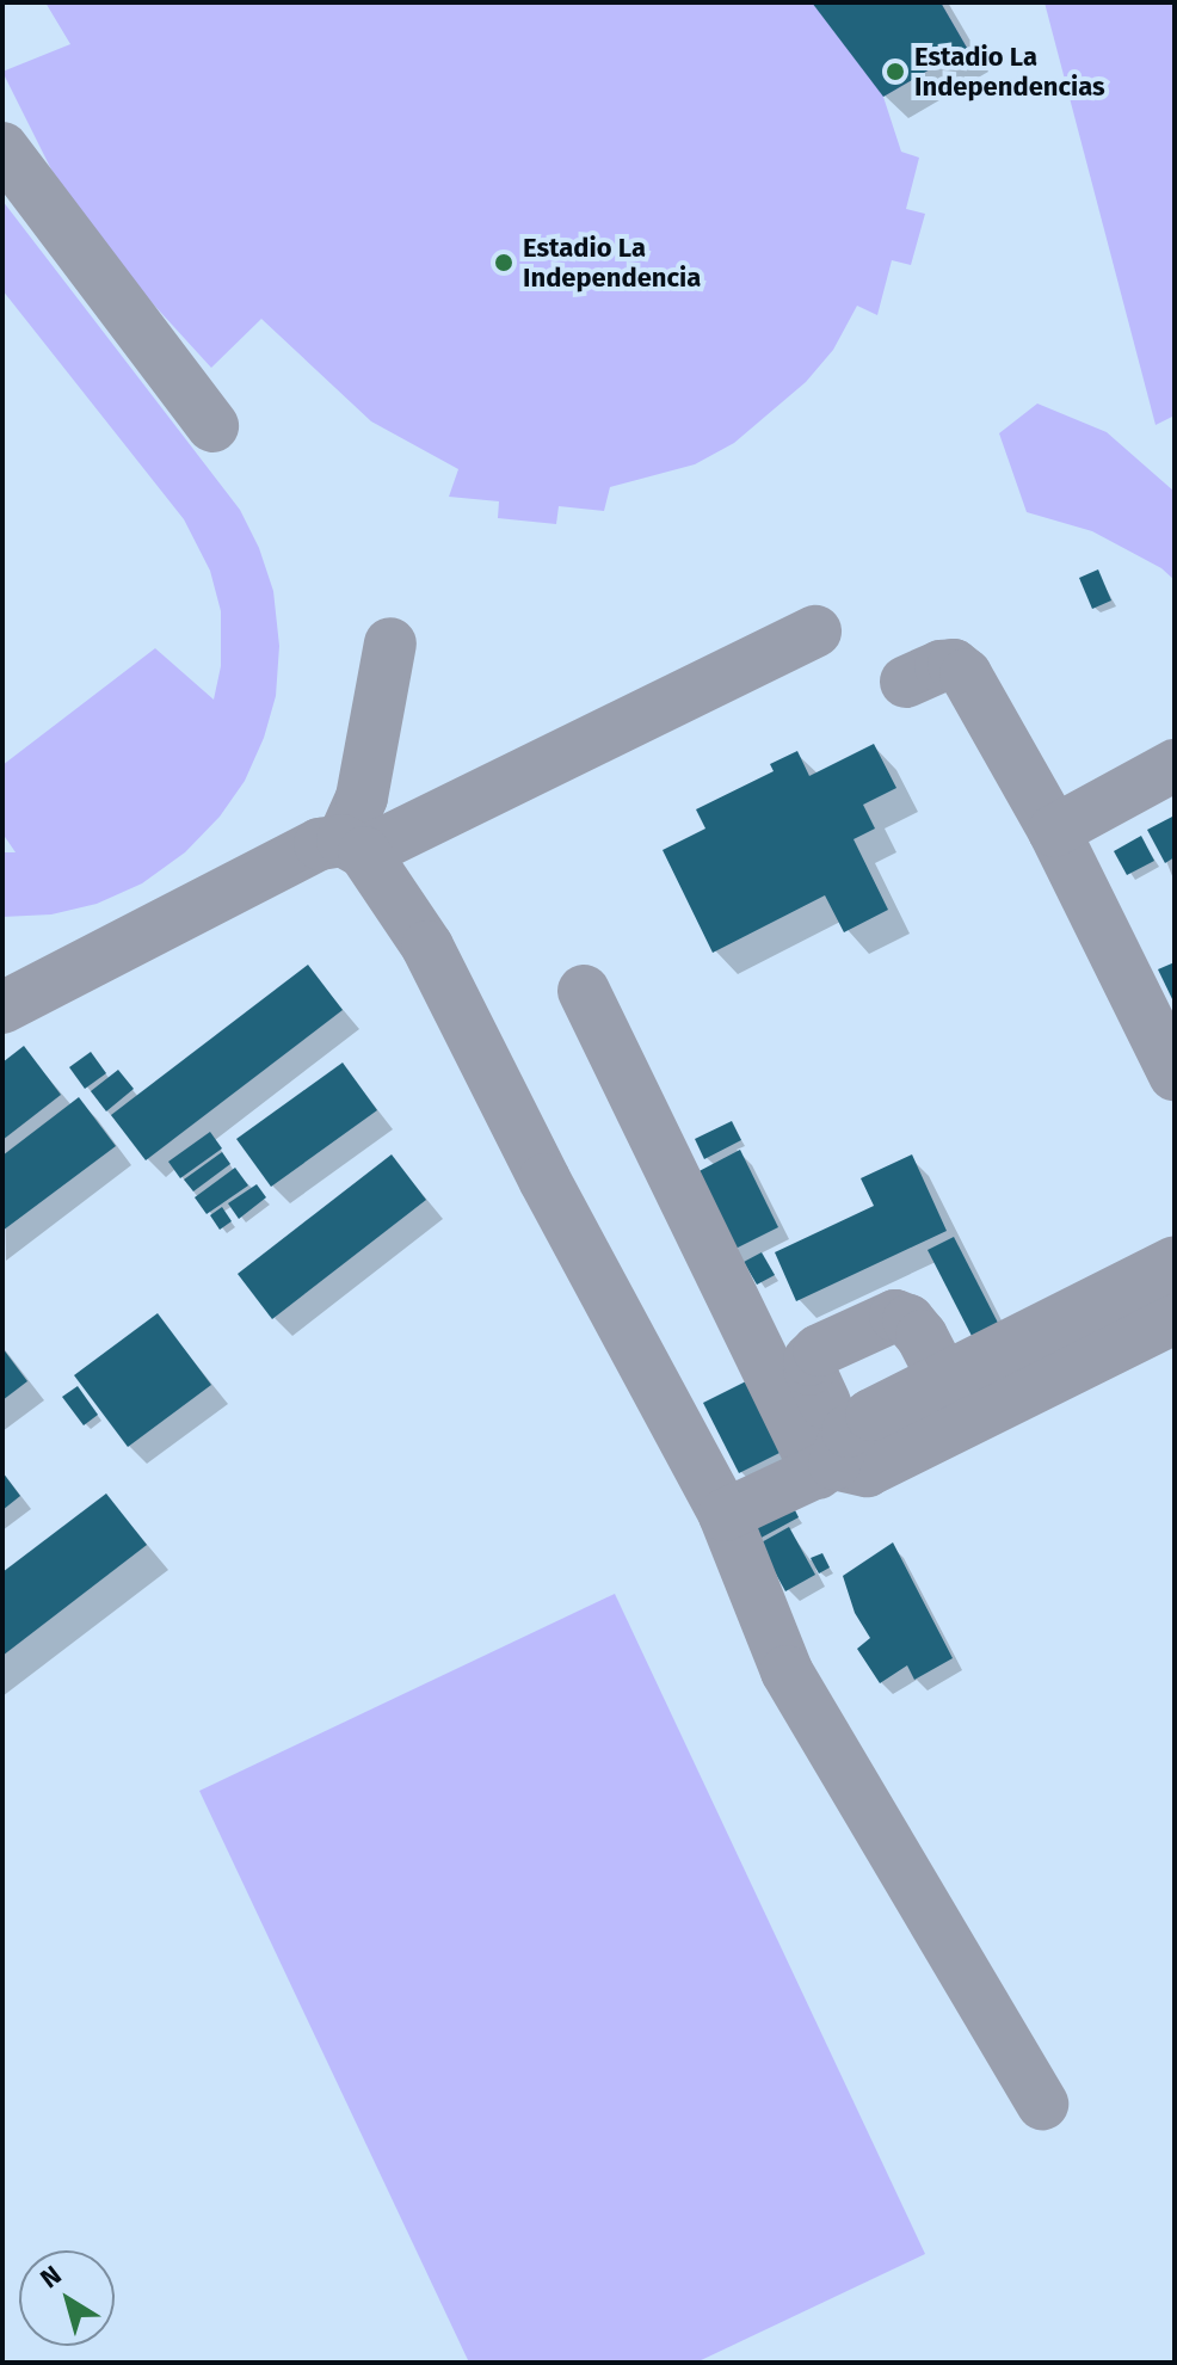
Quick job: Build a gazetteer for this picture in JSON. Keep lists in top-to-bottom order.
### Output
{
  "places": ["Estadio La Independencias", "Estadio La Independencia"],
  "north": "top left"
}
